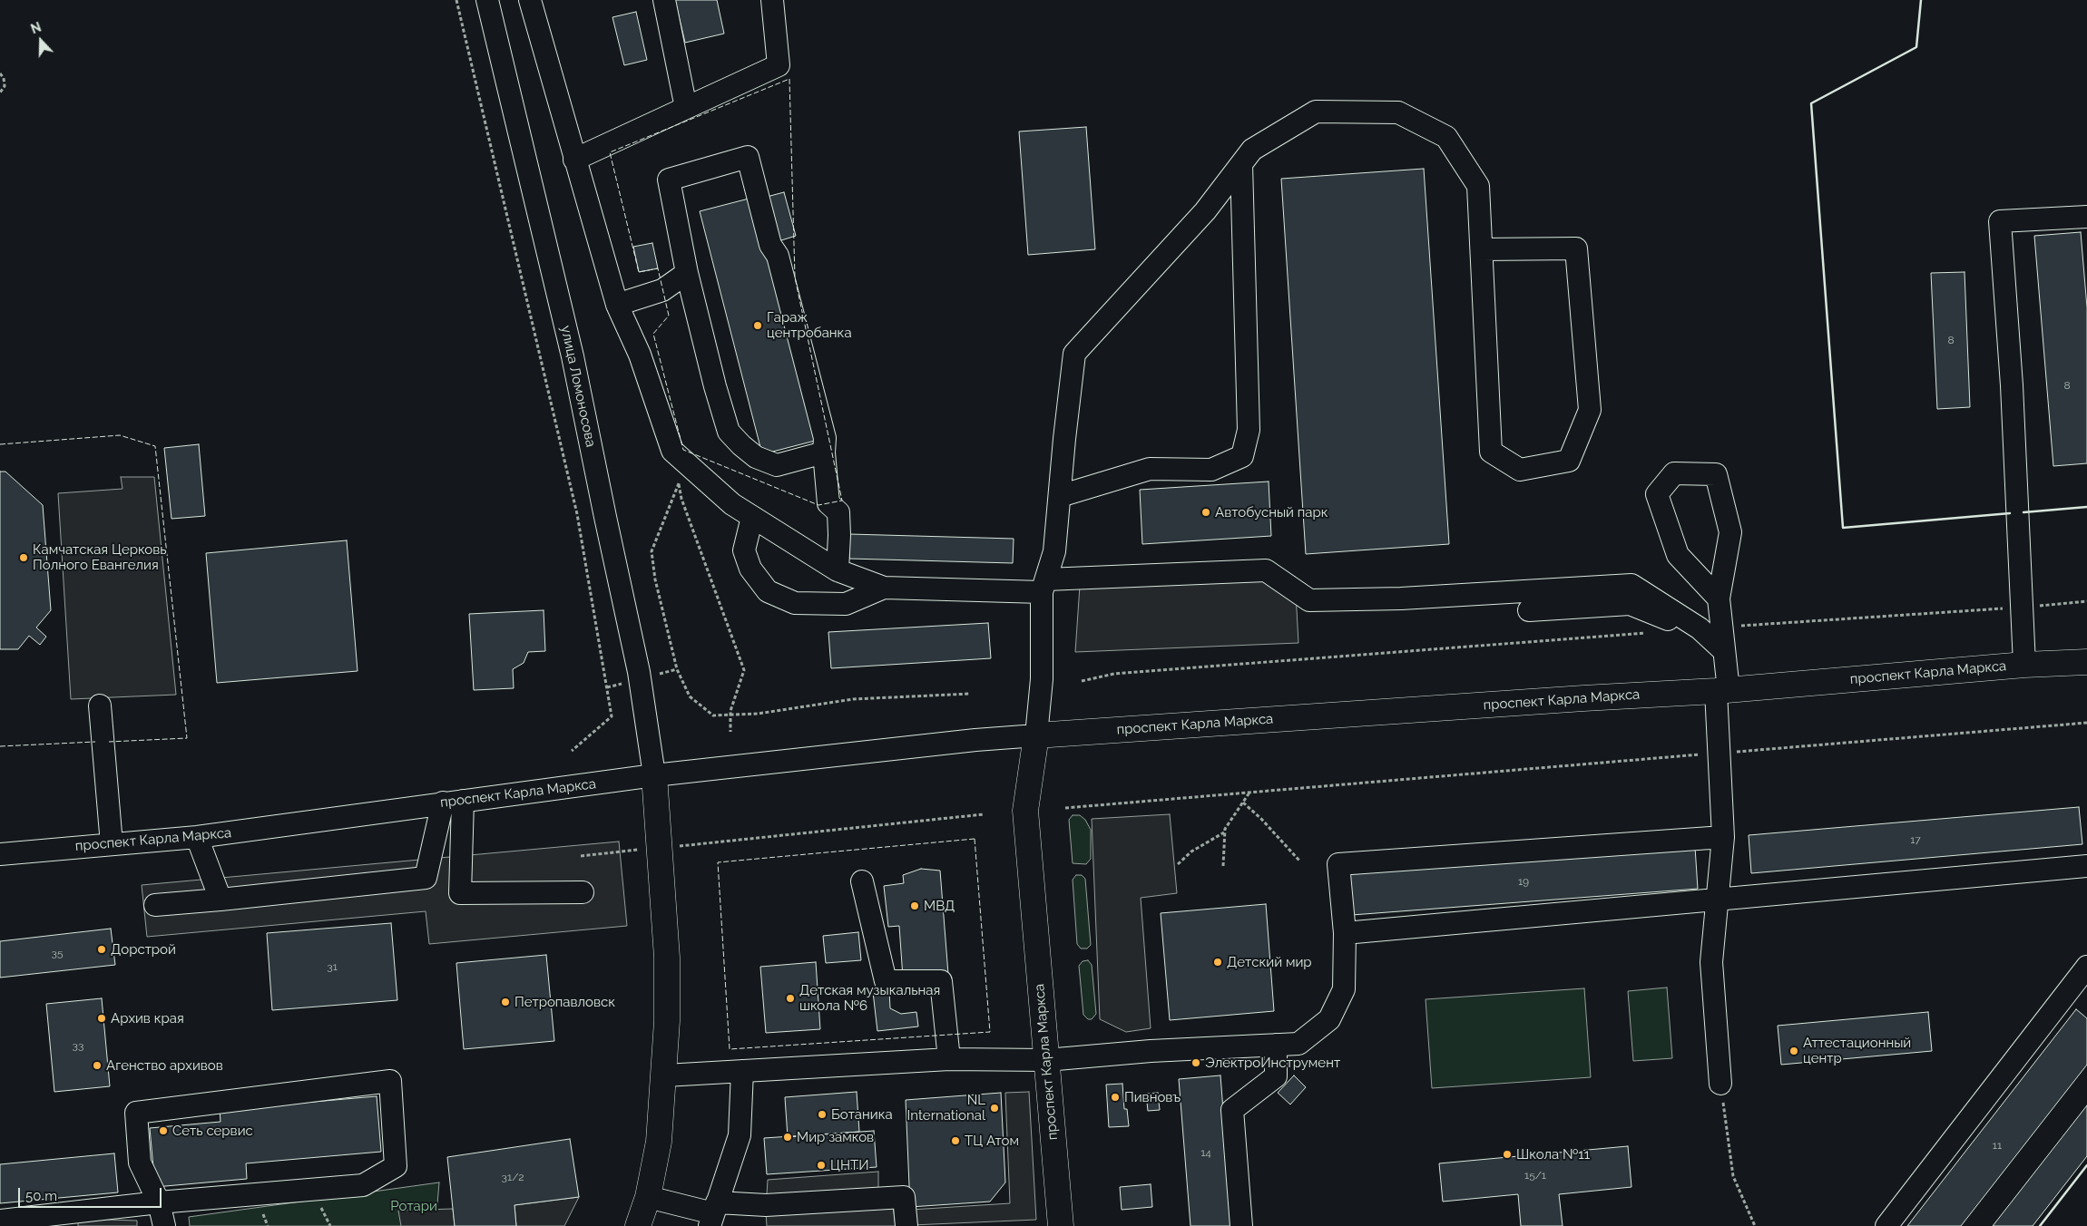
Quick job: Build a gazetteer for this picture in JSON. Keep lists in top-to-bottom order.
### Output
{
  "streets": {
    "main road": ["проспект Карла Маркса"],
    "street": ["улица Ломоносова"]
  },
  "crossings": [
    ["улица Ломоносова", "проспект Карла Маркса"]
  ],
  "parks": ["Ротари"],
  "places": [
    "Гараж центробанка",
    "Автобусный парк",
    "Камчатская Церковь Полного Евангелия",
    "МВД",
    "Дорстрой",
    "Детский мир",
    "Детская музыкальная школа №6",
    "Петропавловск",
    "Архив края",
    "Аттестационный центр",
    "ЭлектроИнструмент",
    "Агенство архивов",
    "Пивновъ",
    "NL International",
    "Ботаника",
    "Сеть сервис",
    "Мир замков",
    "ТЦ Атом",
    "Школа №11",
    "ЦНТИ"
  ],
  "house_numbers": [
    "8",
    "8",
    "17",
    "19",
    "35",
    "31",
    "33",
    "11",
    "14",
    "15/1",
    "31/2"
  ],
  "scale_bar": "50 m",
  "north": "top"
}
